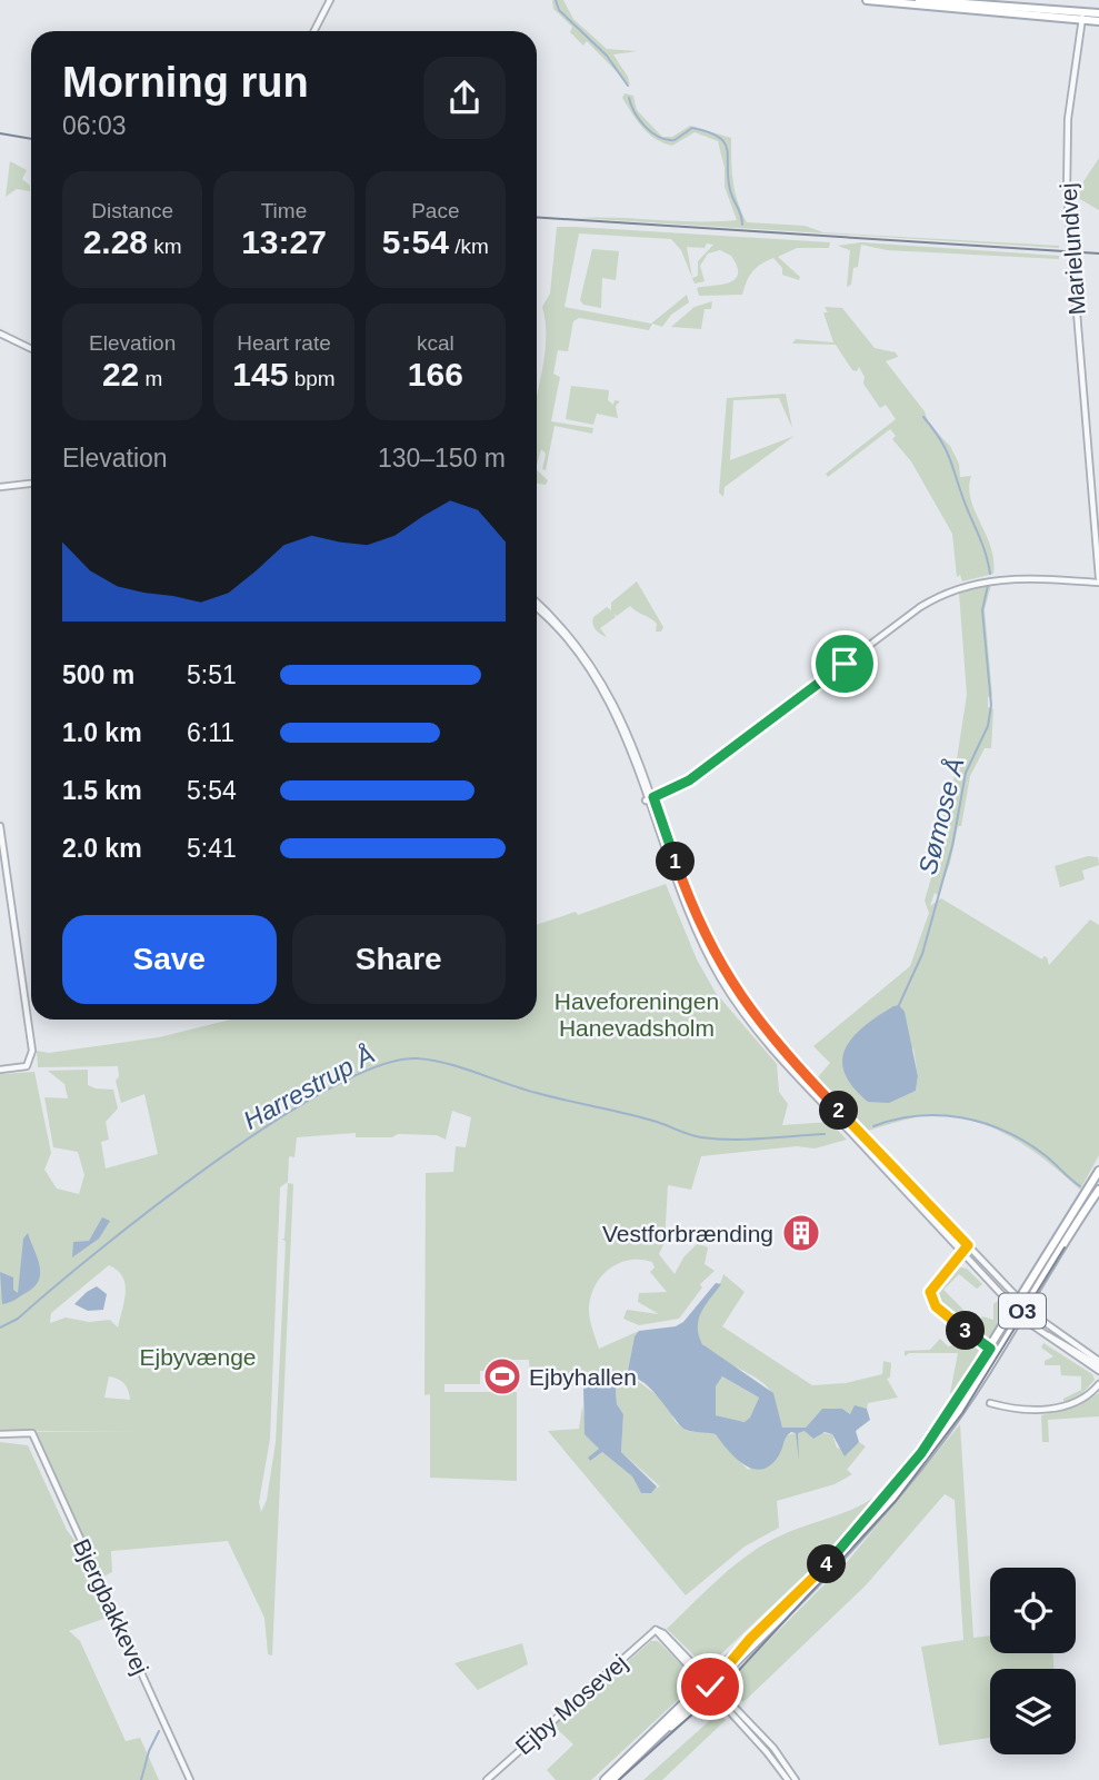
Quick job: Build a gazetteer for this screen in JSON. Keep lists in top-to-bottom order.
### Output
{
  "streets": {
    "main road": ["O3"],
    "street": ["Marielundvej", "Bjergbakkevej", "Ejby Mosevej"]
  },
  "crossings": [
    ["O3", "Ejby Mosevej"]
  ],
  "water": ["Sømose Å", "Harrestrup Å"],
  "parks": ["Haveforeningen Hanevadsholm", "Ejbyvænge"],
  "places": {
    "building": ["Vestforbrænding"],
    "sports": ["Ejbyhallen"]
  },
  "page": {
    "heading": ["Morning run", "06:03"],
    "stats": [
      ["Distance", "2.28 km"],
      ["Time", "13:27"],
      ["Pace", "5:54 /km"],
      ["Elevation", "22 m"],
      ["Heart rate", "145 bpm"],
      ["kcal", "166"]
    ],
    "chart": ["Elevation", "130–150 m"],
    "list": [
      {
        "name": "500 m",
        "note": "5:51"
      },
      {
        "name": "1.0 km",
        "note": "6:11"
      },
      {
        "name": "1.5 km",
        "note": "5:54"
      },
      {
        "name": "2.0 km",
        "note": "5:41"
      }
    ],
    "pins": [
      "1",
      "2",
      "3",
      "4"
    ],
    "buttons": ["Save", "Share"]
  }
}
